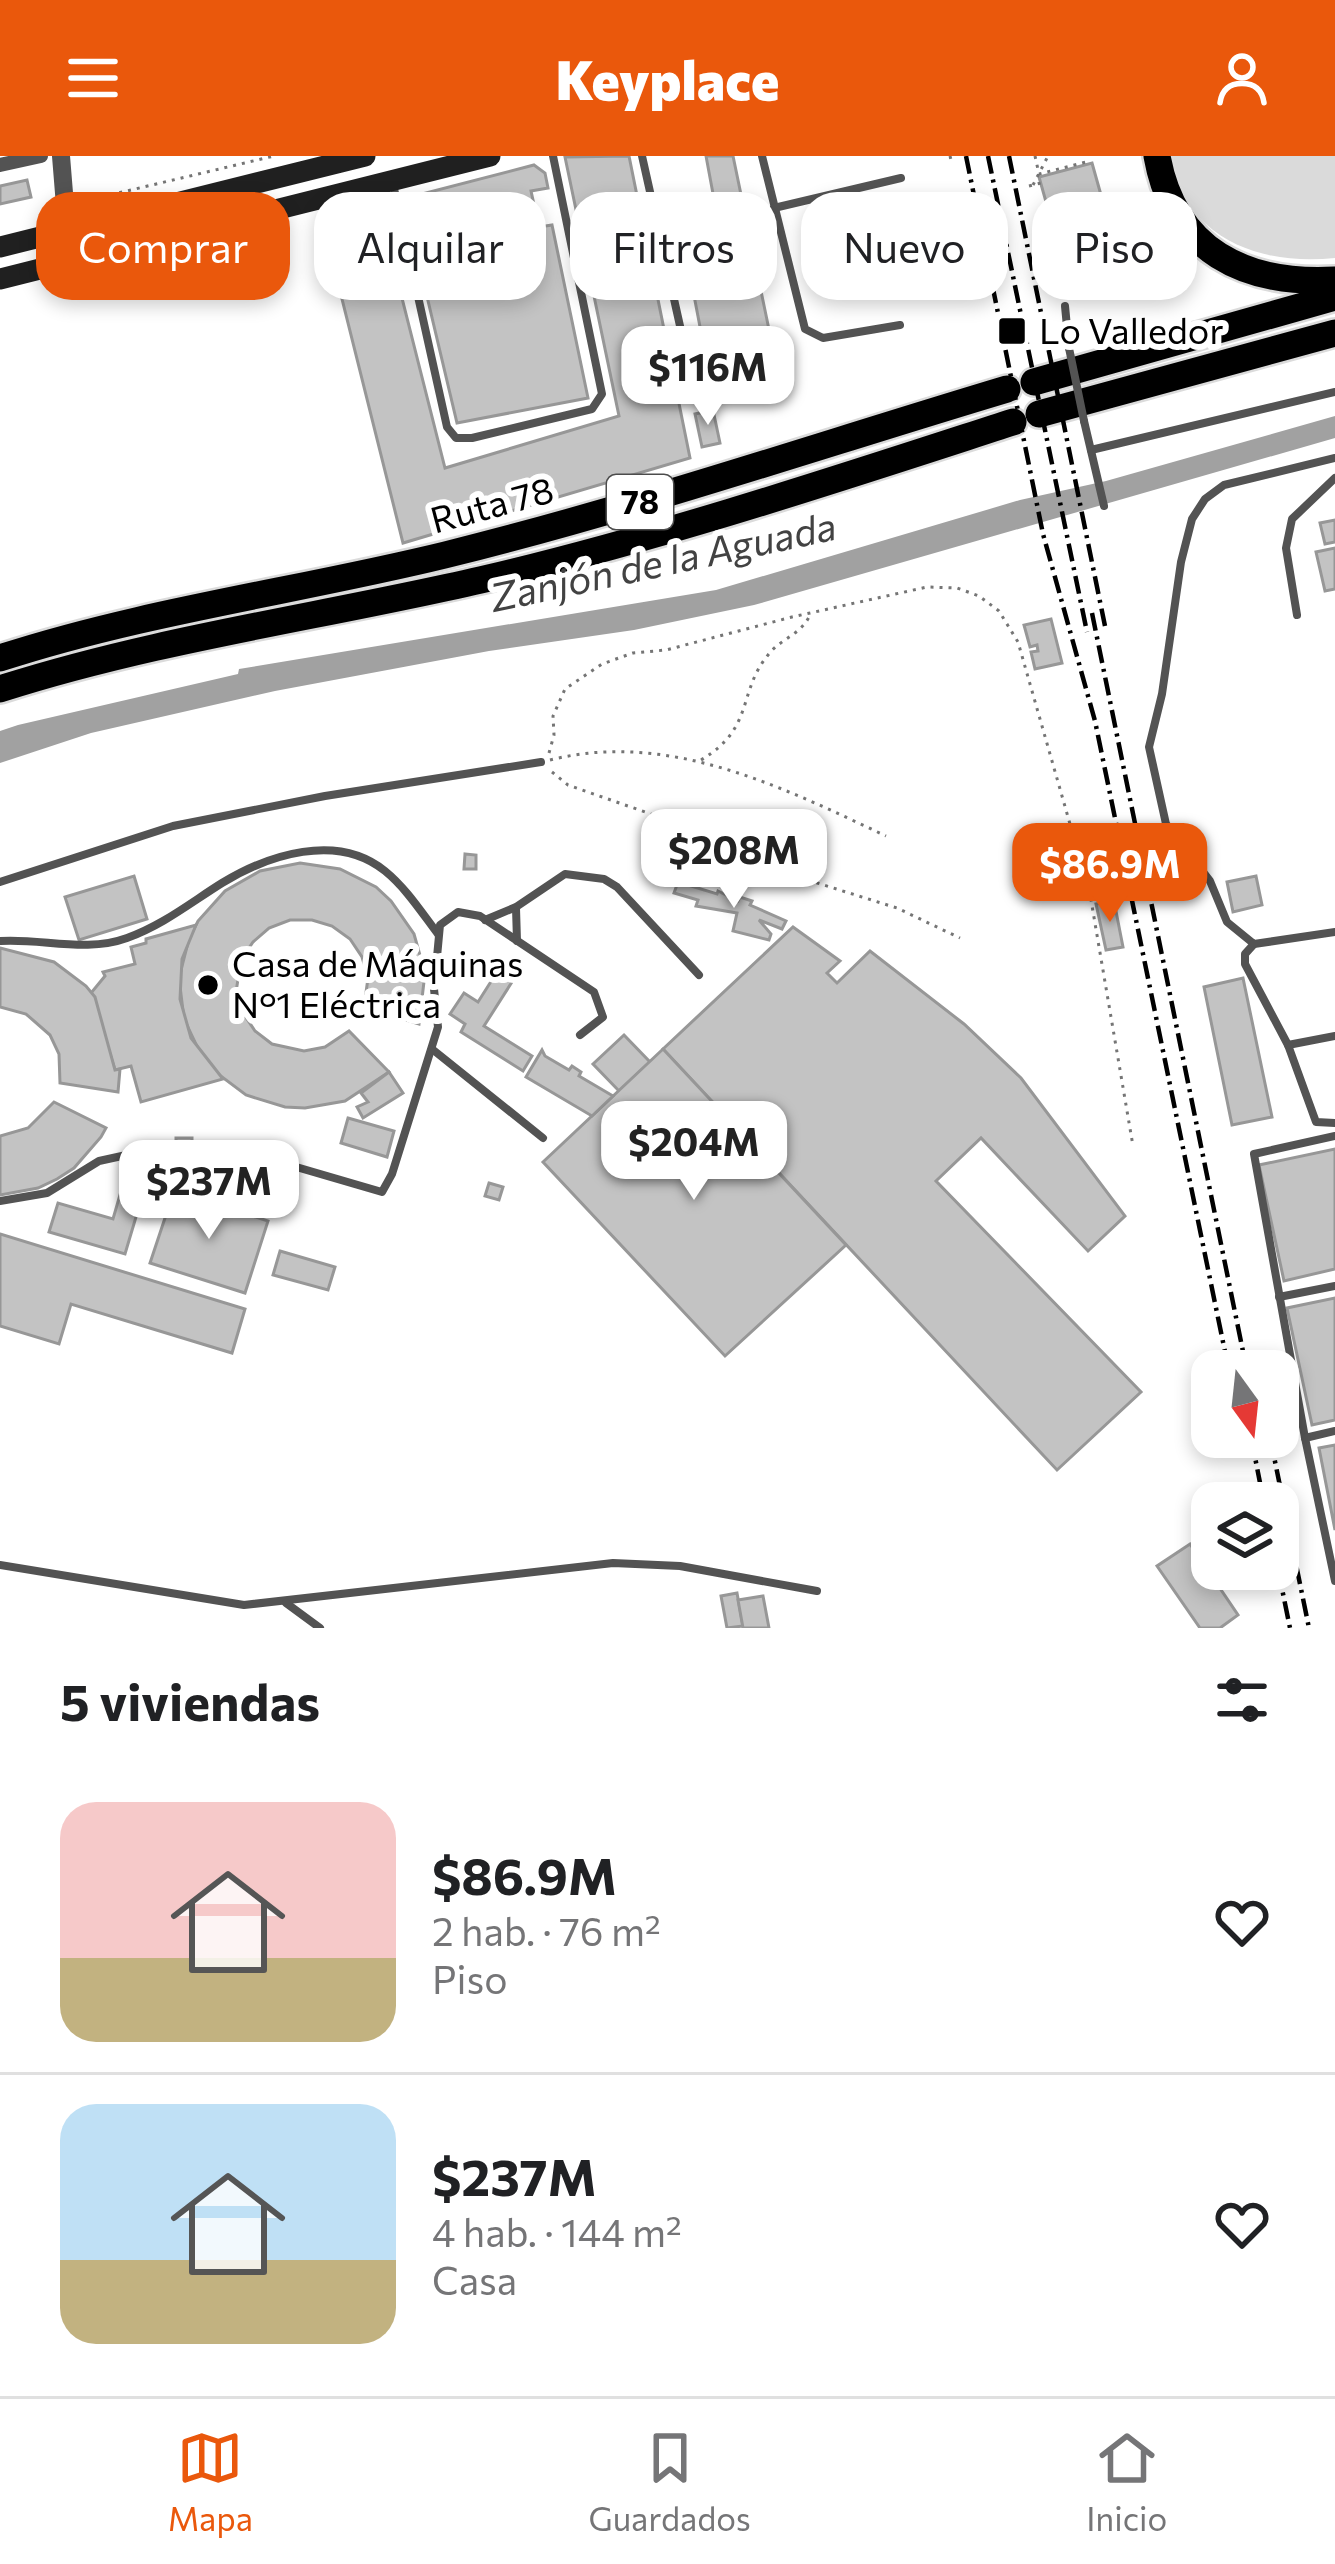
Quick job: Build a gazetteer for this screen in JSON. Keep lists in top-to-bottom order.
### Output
{
  "streets": {
    "highway": ["78", "Ruta 78"]
  },
  "water": ["Zanjón de la Aguada"],
  "places": {
    "transit": ["Lo Valledor"],
    "other": ["Casa de Máquinas N°1 Eléctrica"]
  },
  "north": "bottom",
  "page": {
    "header": "Keyplace",
    "chip": [
      "Comprar",
      "Alquilar",
      "Filtros",
      "Nuevo",
      "Piso"
    ],
    "price": [
      "$116M",
      "$208M",
      "$86.9M",
      "$204M",
      "$237M"
    ],
    "heading": "5 viviendas",
    "list": [
      {
        "name": "$86.9M",
        "note": "2 hab. · 76 m² · Piso"
      },
      {
        "name": "$237M",
        "note": "4 hab. · 144 m² · Casa"
      }
    ],
    "tabs": ["Mapa", "Guardados", "Inicio"]
  }
}
